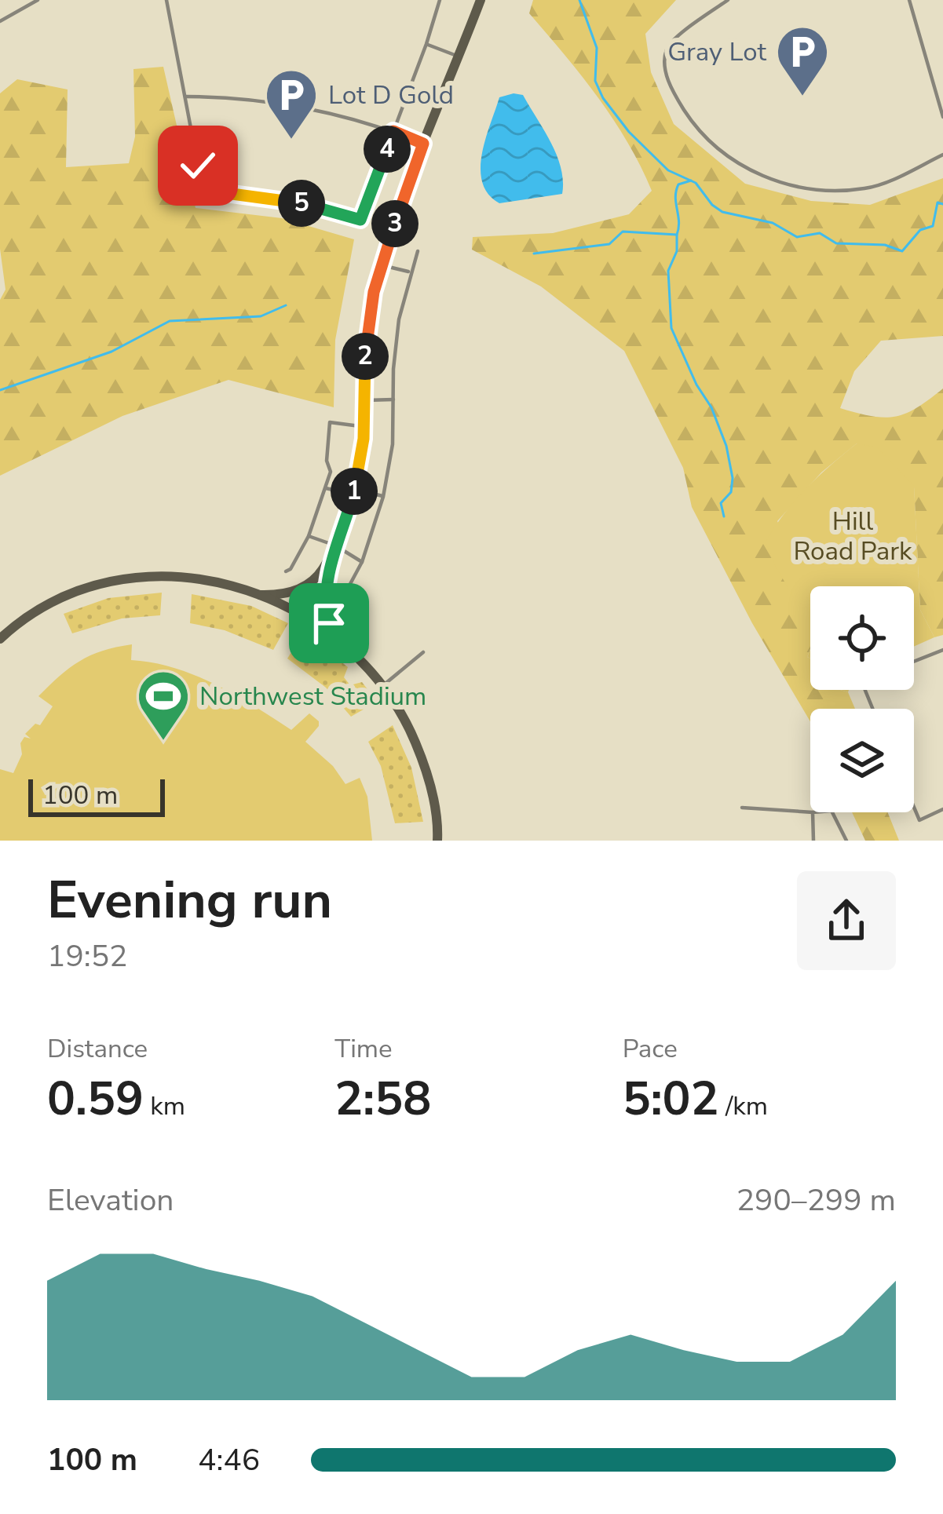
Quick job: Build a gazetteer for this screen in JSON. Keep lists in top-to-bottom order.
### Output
{
  "parks": ["Hill Road Park"],
  "places": {
    "parking": ["Gray Lot", "Lot D Gold"],
    "sports": ["Northwest Stadium"]
  },
  "scale_bar": "100 m",
  "page": {
    "pins": [
      "4",
      "5",
      "3",
      "2",
      "1"
    ],
    "scale": "100 m",
    "heading": ["Evening run", "19:52"],
    "stats": [
      ["Distance", "0.59 km"],
      ["Time", "2:58"],
      ["Pace", "5:02 /km"]
    ],
    "chart": ["Elevation", "290–299 m"],
    "list": [
      {
        "name": "100 m",
        "note": "4:46"
      }
    ]
  }
}
